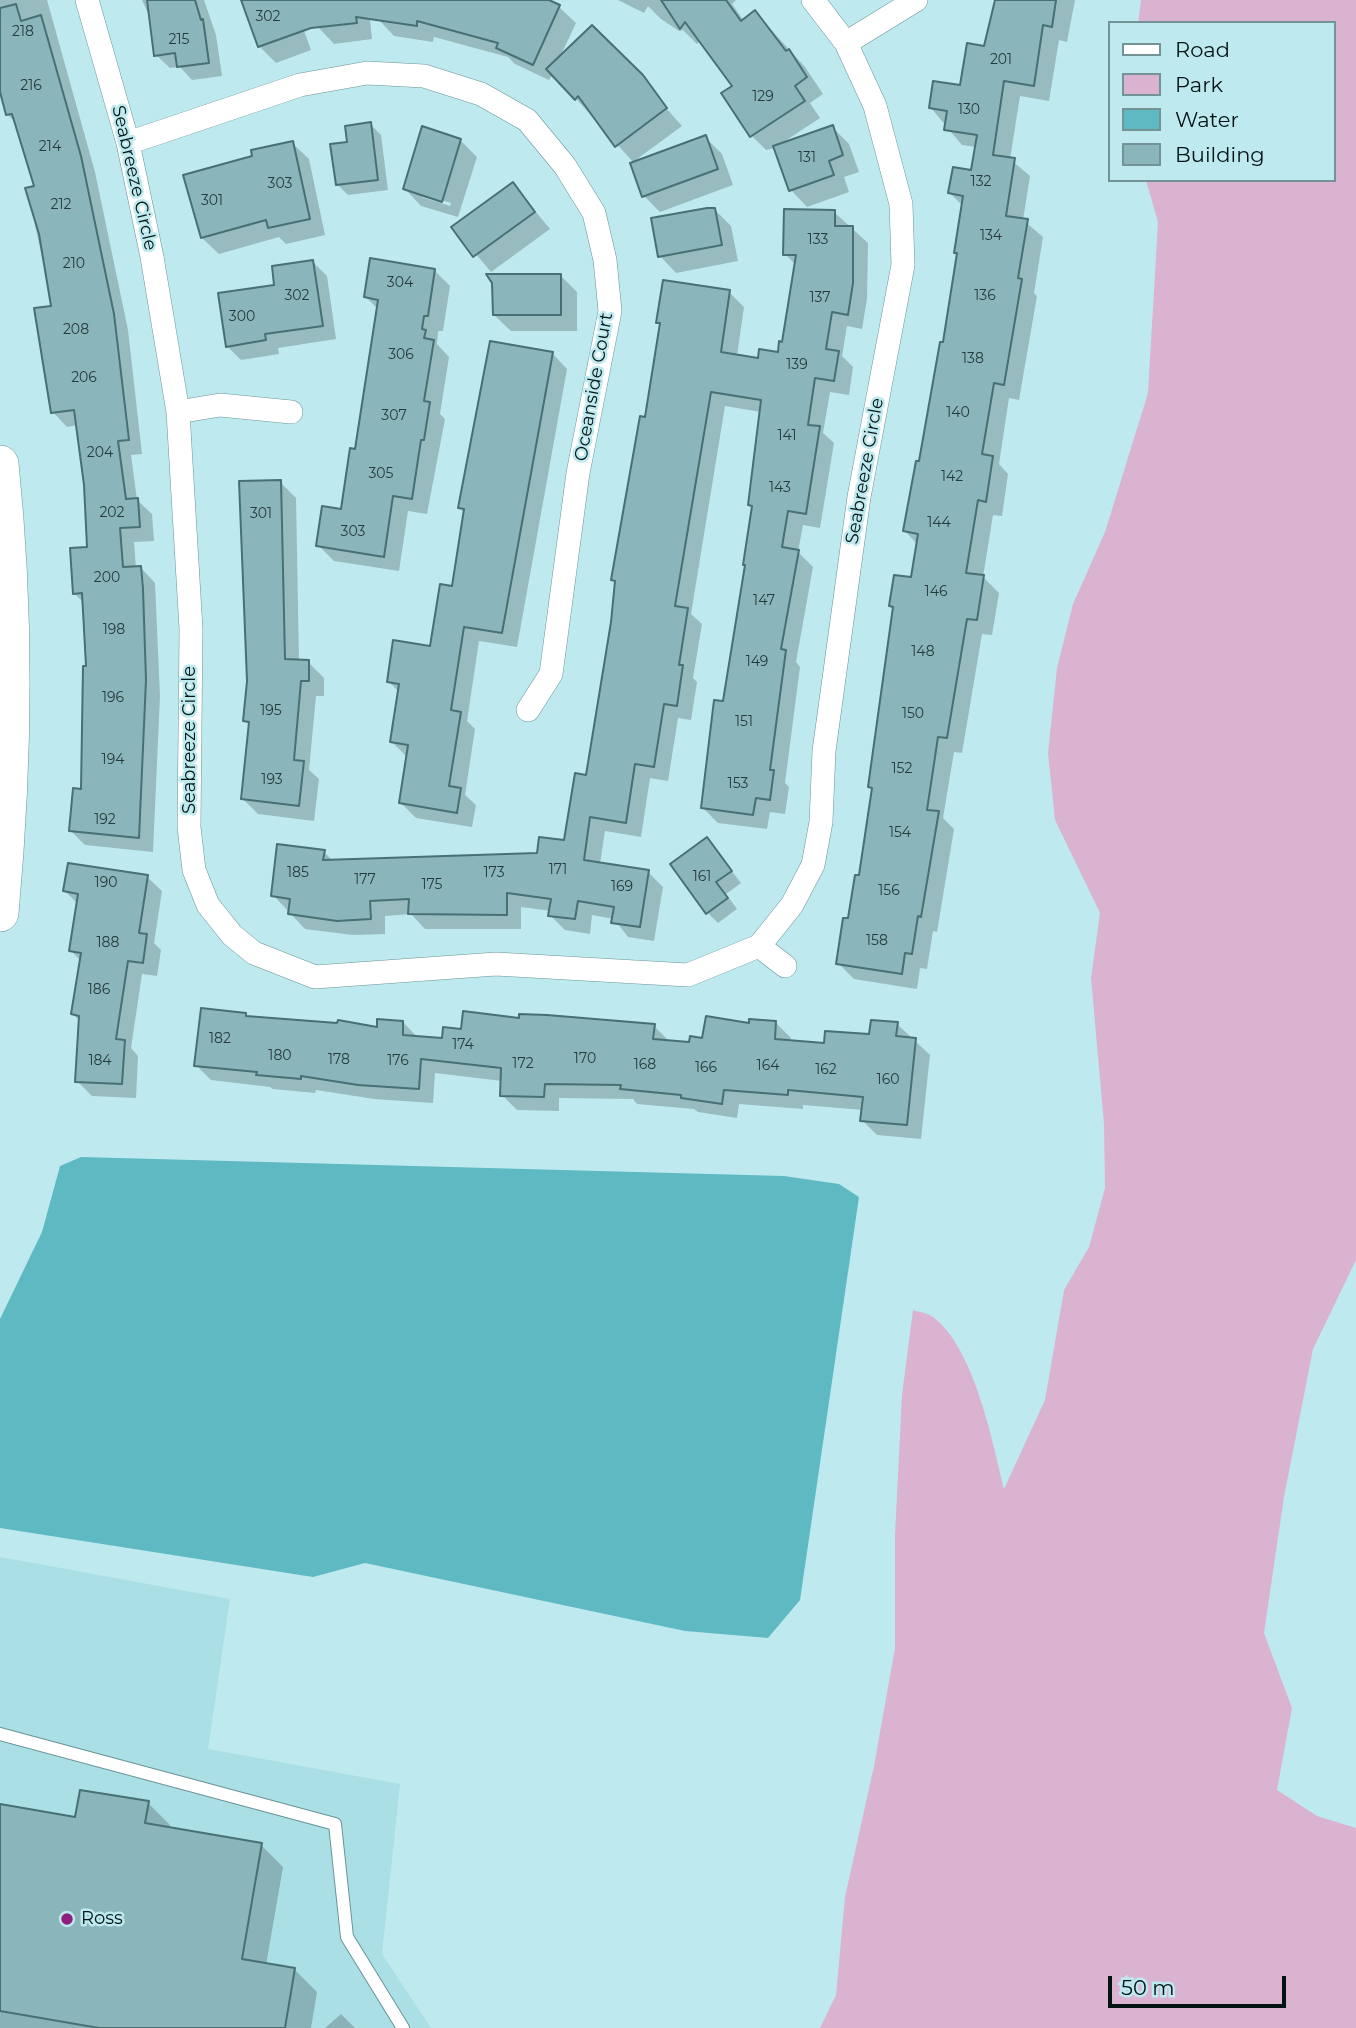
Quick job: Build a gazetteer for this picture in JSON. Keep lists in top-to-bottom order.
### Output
{
  "streets": {
    "street": ["Seabreeze Circle", "Oceanside Court"]
  },
  "crossings": [
    ["Seabreeze Circle", "Oceanside Court"]
  ],
  "places": ["Ross"],
  "house_numbers": [
    "302",
    "218",
    "215",
    "201",
    "216",
    "129",
    "130",
    "214",
    "131",
    "132",
    "303",
    "301",
    "212",
    "134",
    "133",
    "210",
    "304",
    "302",
    "136",
    "137",
    "300",
    "208",
    "306",
    "138",
    "139",
    "206",
    "140",
    "307",
    "141",
    "204",
    "305",
    "142",
    "143",
    "202",
    "301",
    "144",
    "303",
    "200",
    "146",
    "147",
    "198",
    "148",
    "149",
    "196",
    "195",
    "150",
    "151",
    "194",
    "152",
    "193",
    "153",
    "192",
    "154",
    "171",
    "185",
    "173",
    "161",
    "177",
    "190",
    "175",
    "169",
    "156",
    "158",
    "188",
    "186",
    "182",
    "174",
    "180",
    "170",
    "178",
    "184",
    "176",
    "172",
    "168",
    "164",
    "166",
    "162",
    "160"
  ],
  "legend": [
    "Road",
    "Park",
    "Water",
    "Building"
  ],
  "scale_bar": "50 m"
}
